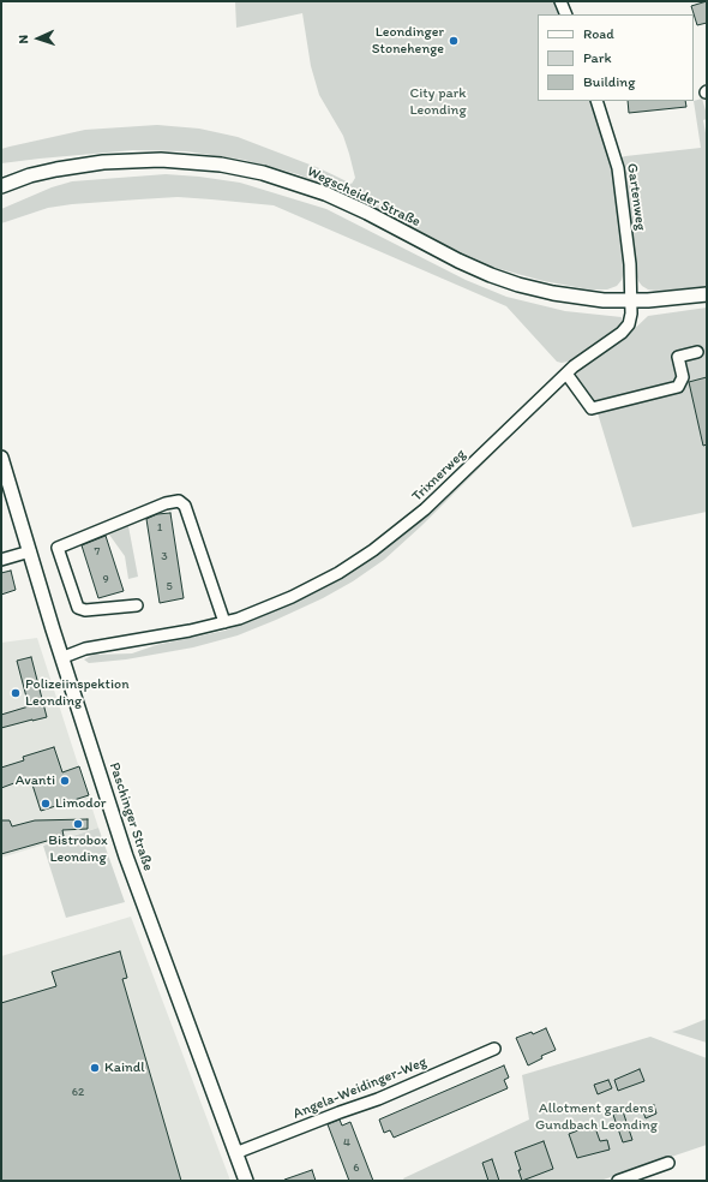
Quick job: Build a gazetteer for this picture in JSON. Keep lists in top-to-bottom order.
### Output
{
  "streets": {
    "street": [
      "Wegscheider Straße",
      "Gartenweg",
      "Trixnerweg",
      "Paschinger Straße",
      "Angela-Weidinger-Weg"
    ]
  },
  "crossings": [
    ["Wegscheider Straße", "Gartenweg"],
    ["Wegscheider Straße", "Trixnerweg"],
    ["Gartenweg", "Trixnerweg"],
    ["Trixnerweg", "Paschinger Straße"],
    ["Paschinger Straße", "Angela-Weidinger-Weg"]
  ],
  "parks": ["City park Leonding", "Allotment gardens Gundbach Leonding"],
  "places": [
    "Leondinger Stonehenge",
    "Polizeiinspektion Leonding",
    "Avanti",
    "Limodor",
    "Bistrobox Leonding",
    "Kaindl"
  ],
  "house_numbers": [
    "1",
    "7",
    "3",
    "9",
    "5",
    "62",
    "4",
    "6"
  ],
  "legend": ["Road", "Park", "Building"],
  "north": "left"
}
